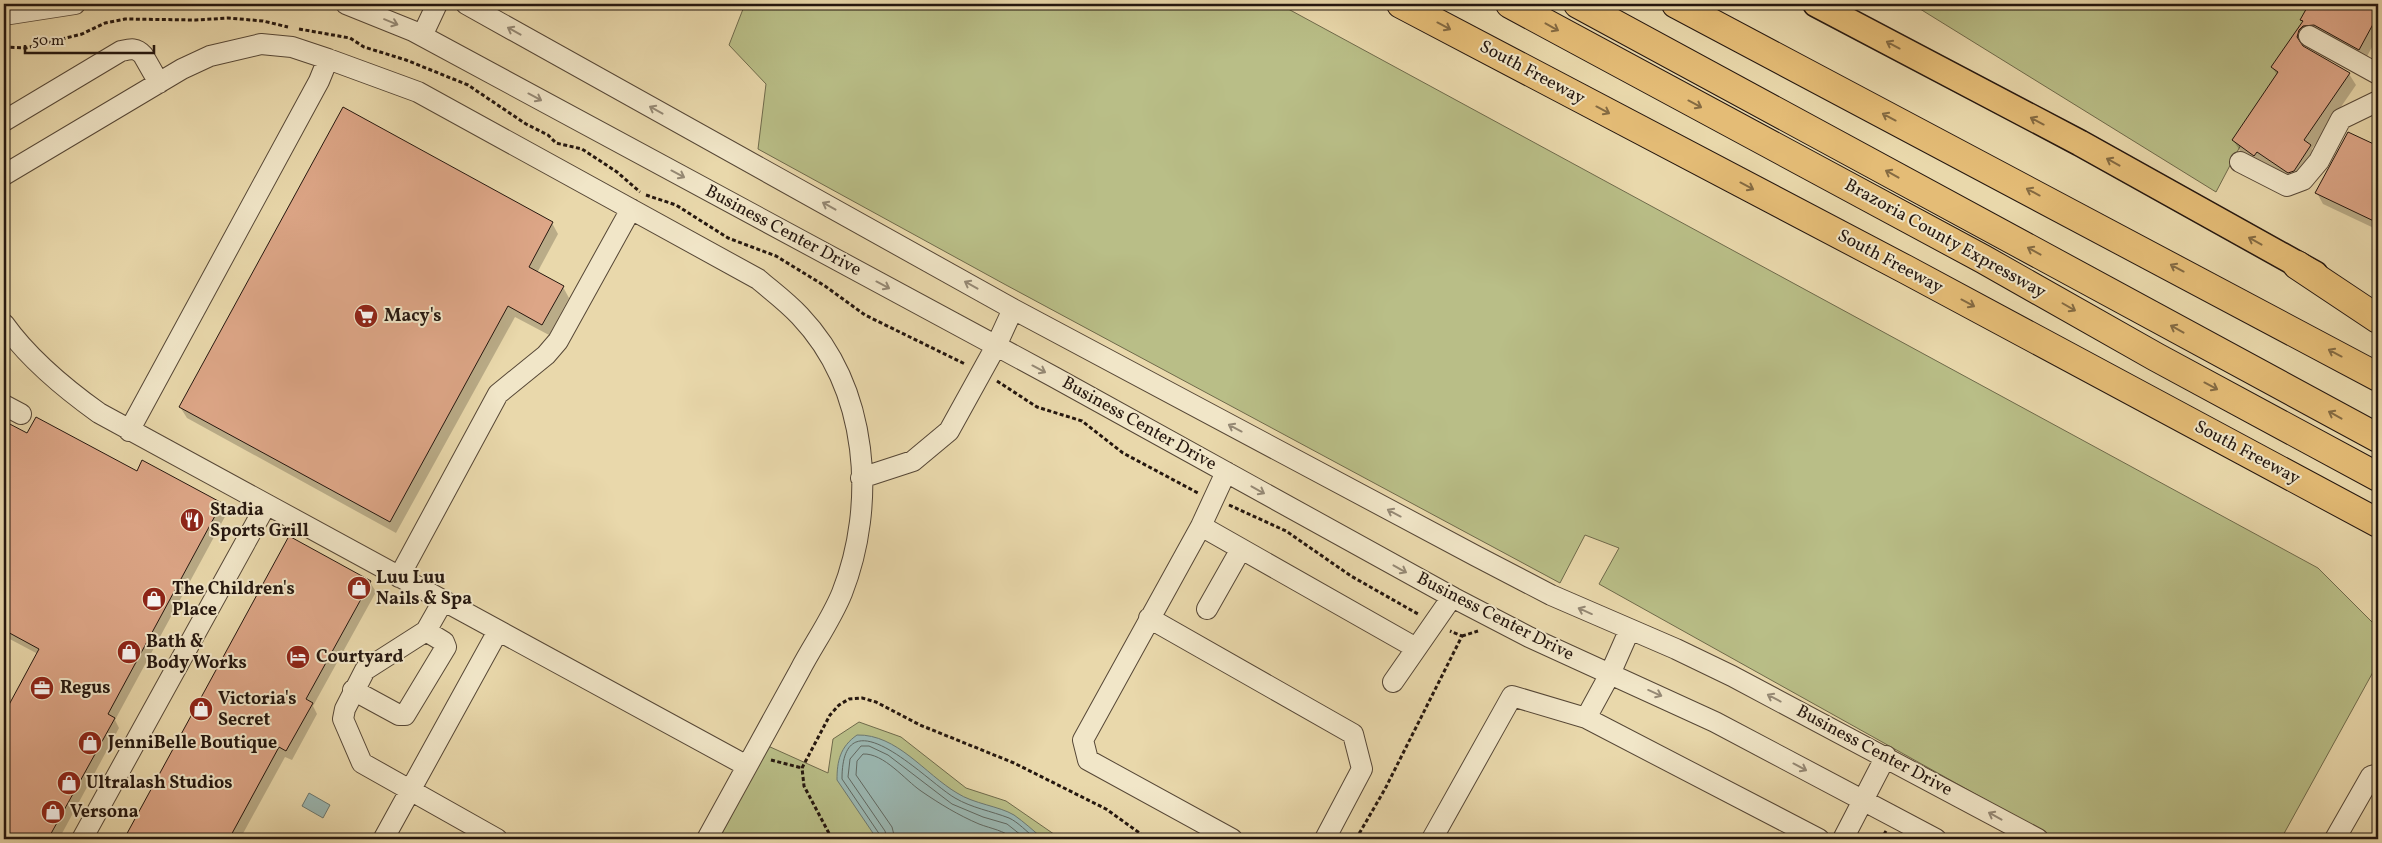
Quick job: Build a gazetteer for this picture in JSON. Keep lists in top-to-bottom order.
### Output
{
  "streets": {
    "highway": ["South Freeway", "Brazoria County Expressway"],
    "street": ["Business Center Drive"]
  },
  "places": {
    "supermarket": ["Macy's"],
    "restaurant": ["Stadia Sports Grill"],
    "shop": [
      "Luu Luu Nails & Spa",
      "The Children's Place",
      "Bath & Body Works",
      "Victoria's Secret",
      "JenniBelle Boutique",
      "Ultralash Studios",
      "Versona"
    ],
    "hotel": ["Courtyard"],
    "office": ["Regus"]
  },
  "scale_bar": "50 m"
}
